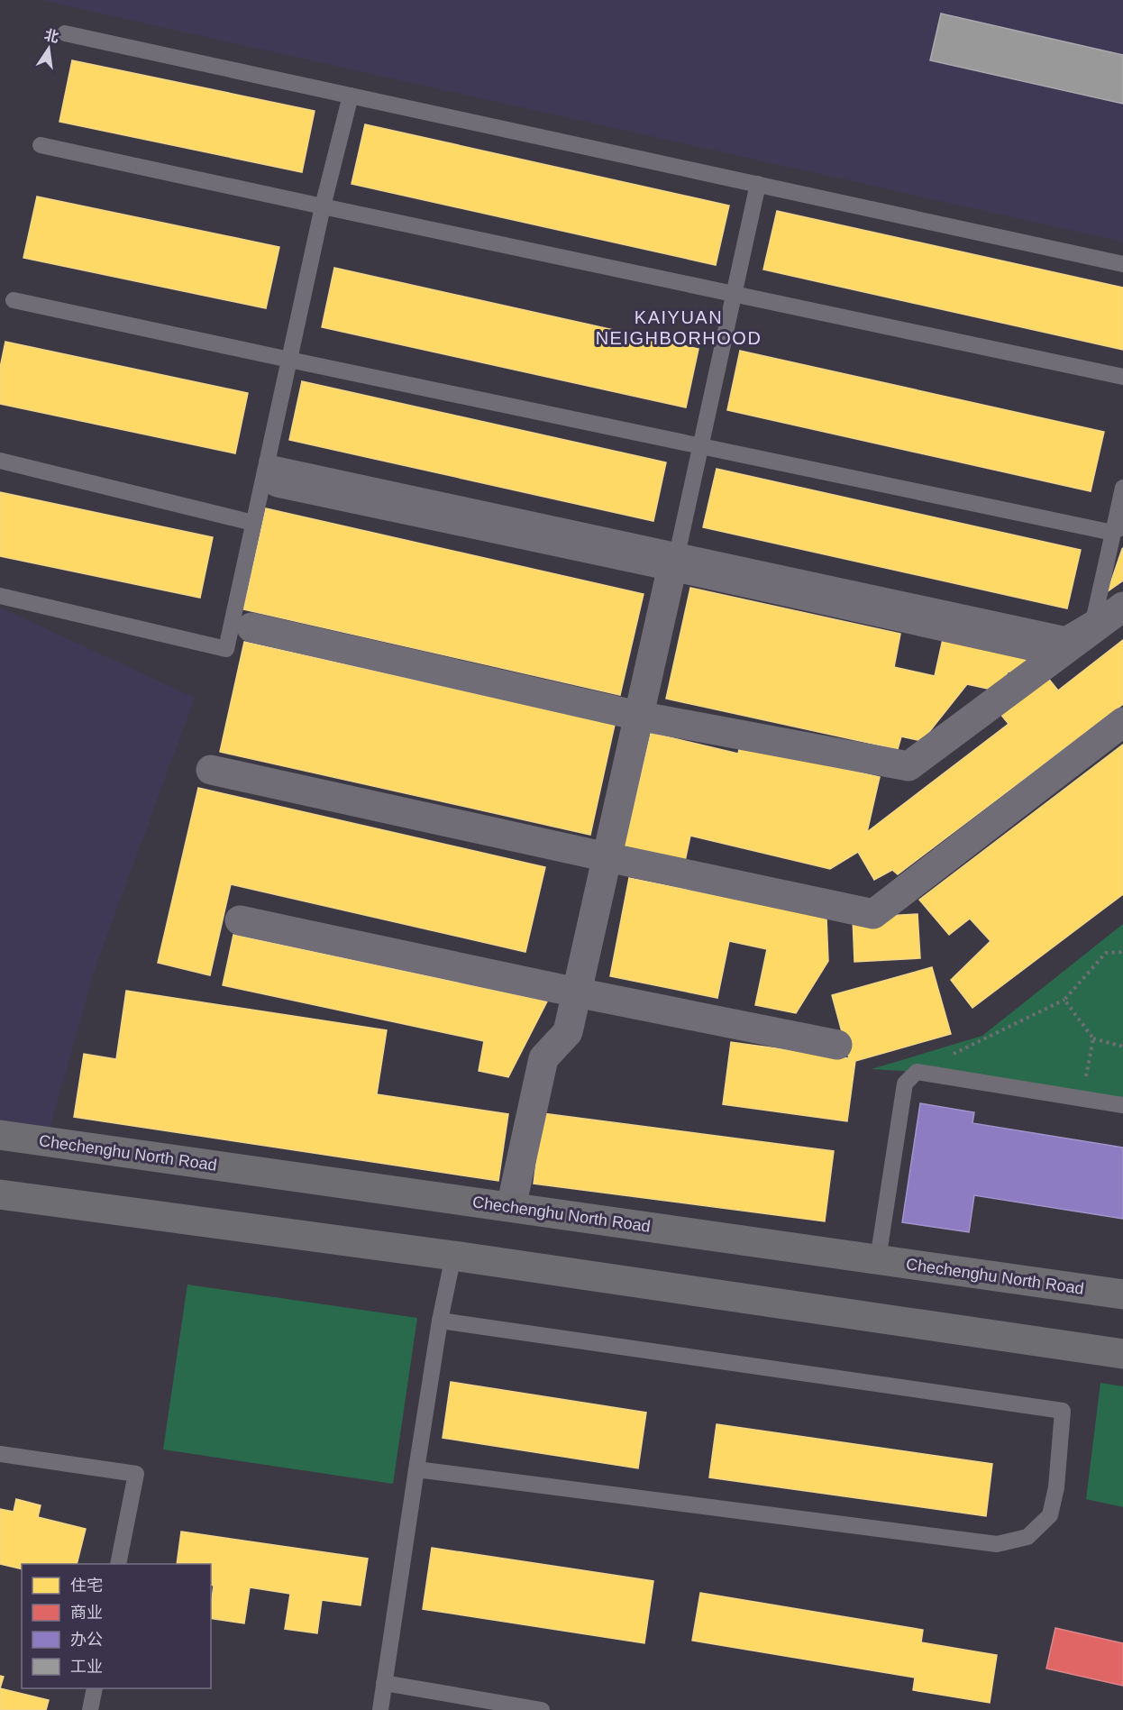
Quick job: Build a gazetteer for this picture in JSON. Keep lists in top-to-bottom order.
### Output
{
  "streets": {
    "main road": ["Chechenghu North Road"]
  },
  "districts": ["KAIYUAN NEIGHBORHOOD"],
  "legend": [
    "住宅",
    "商业",
    "办公",
    "工业"
  ],
  "north": "top"
}
